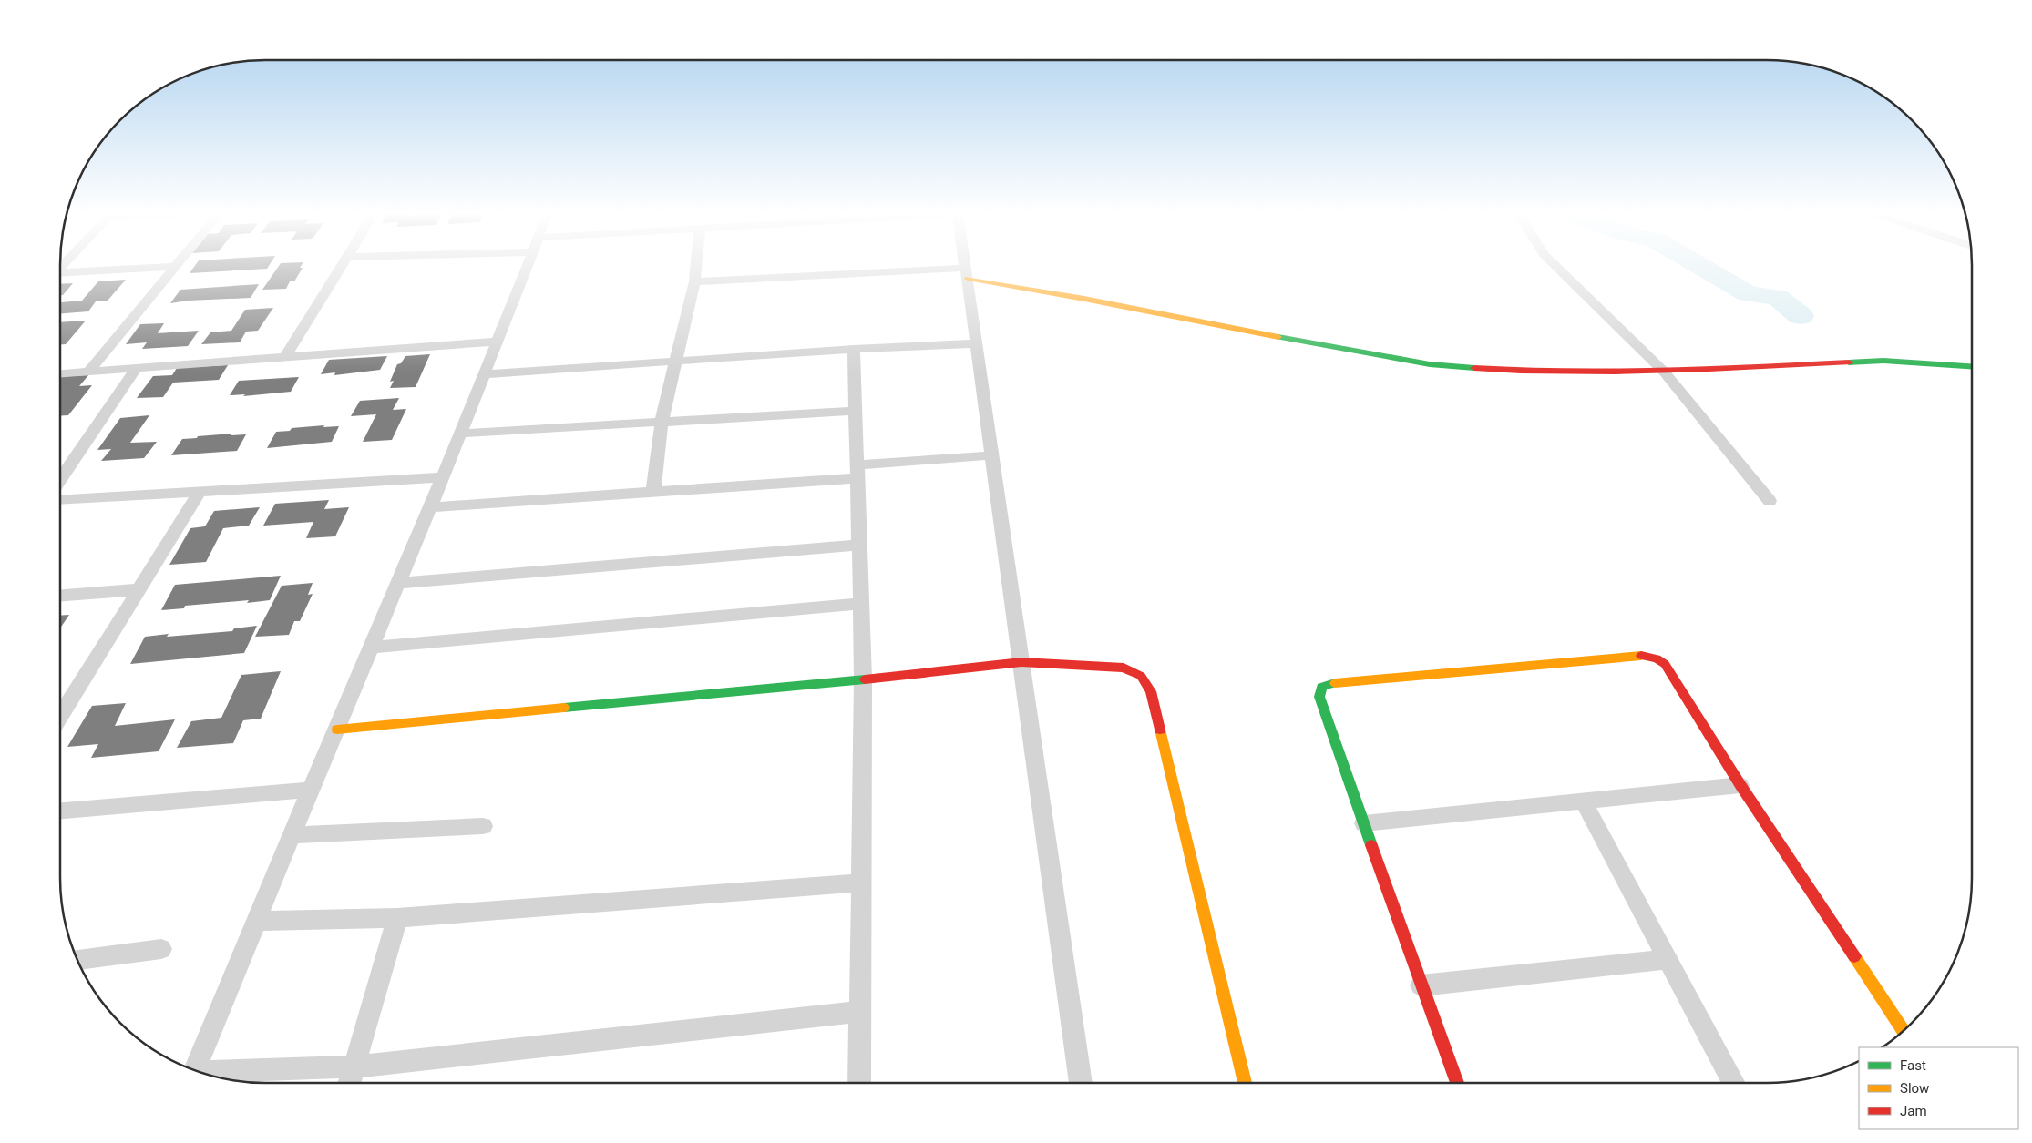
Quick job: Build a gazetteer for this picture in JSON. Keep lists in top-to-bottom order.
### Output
{
  "legend": ["Fast", "Slow", "Jam"]
}
